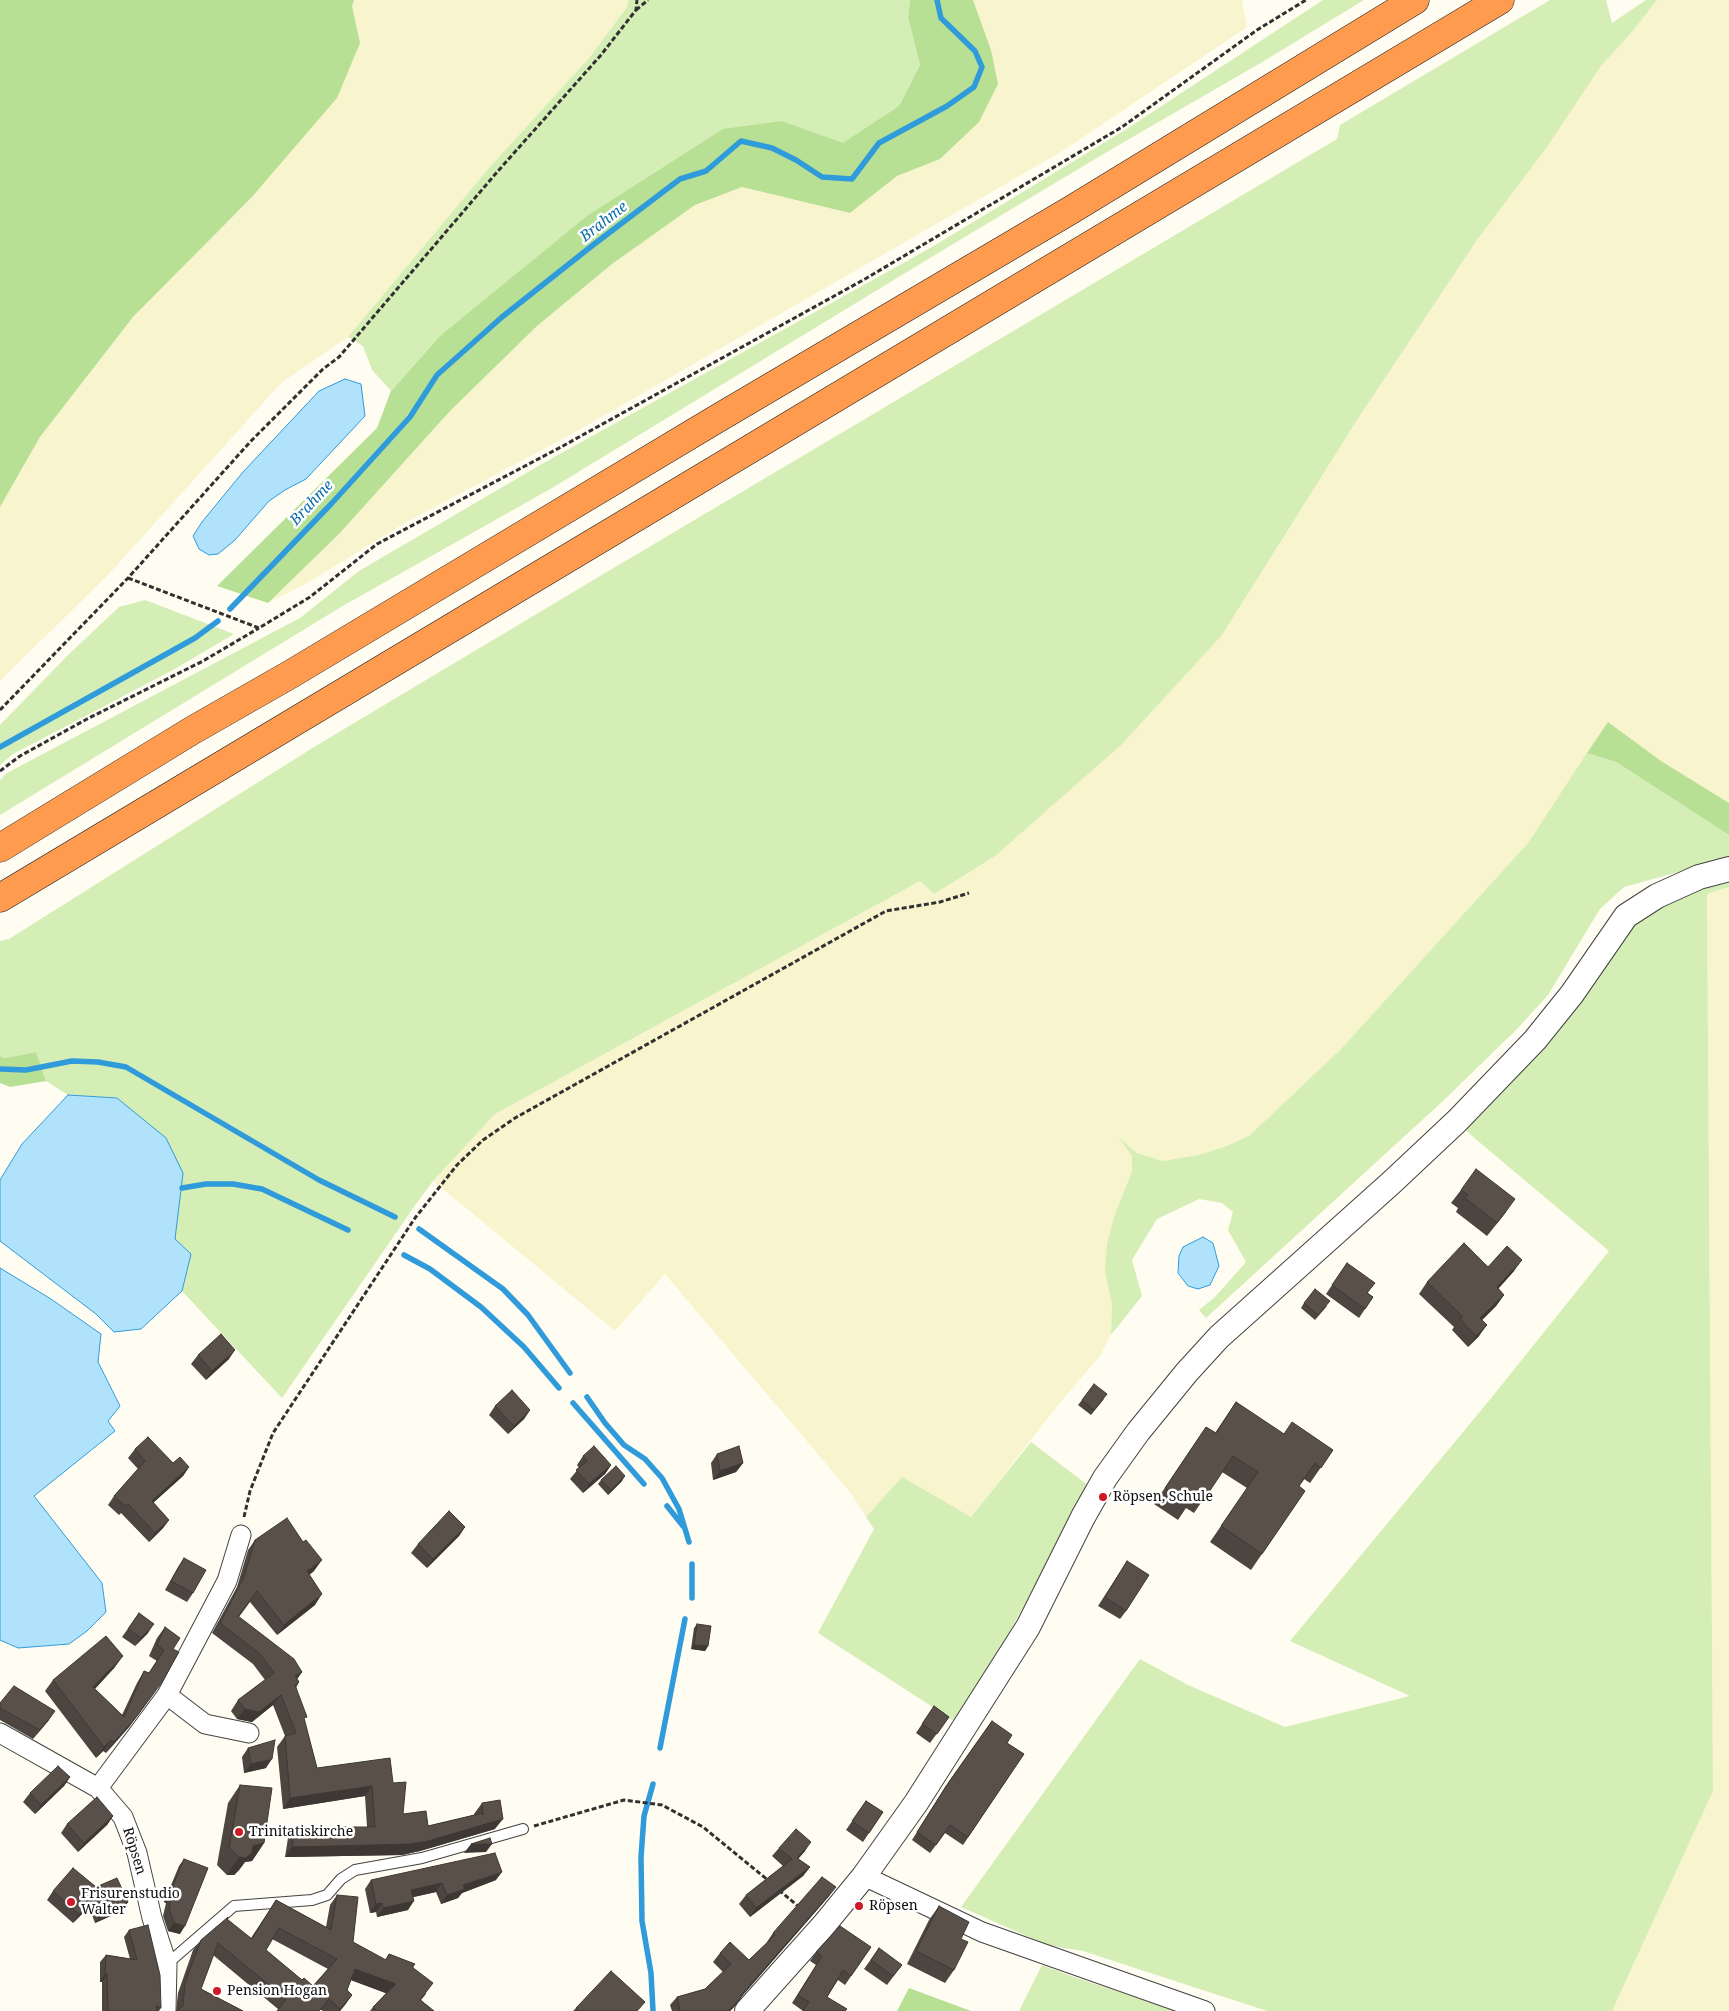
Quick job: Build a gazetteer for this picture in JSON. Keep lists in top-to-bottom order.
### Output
{
  "streets": {
    "street": ["Röpsen"]
  },
  "water": ["Brahme"],
  "places": [
    "Röpsen, Schule",
    "Trinitatiskirche",
    "Frisurenstudio Walter",
    "Röpsen",
    "Pension Hogan"
  ]
}
